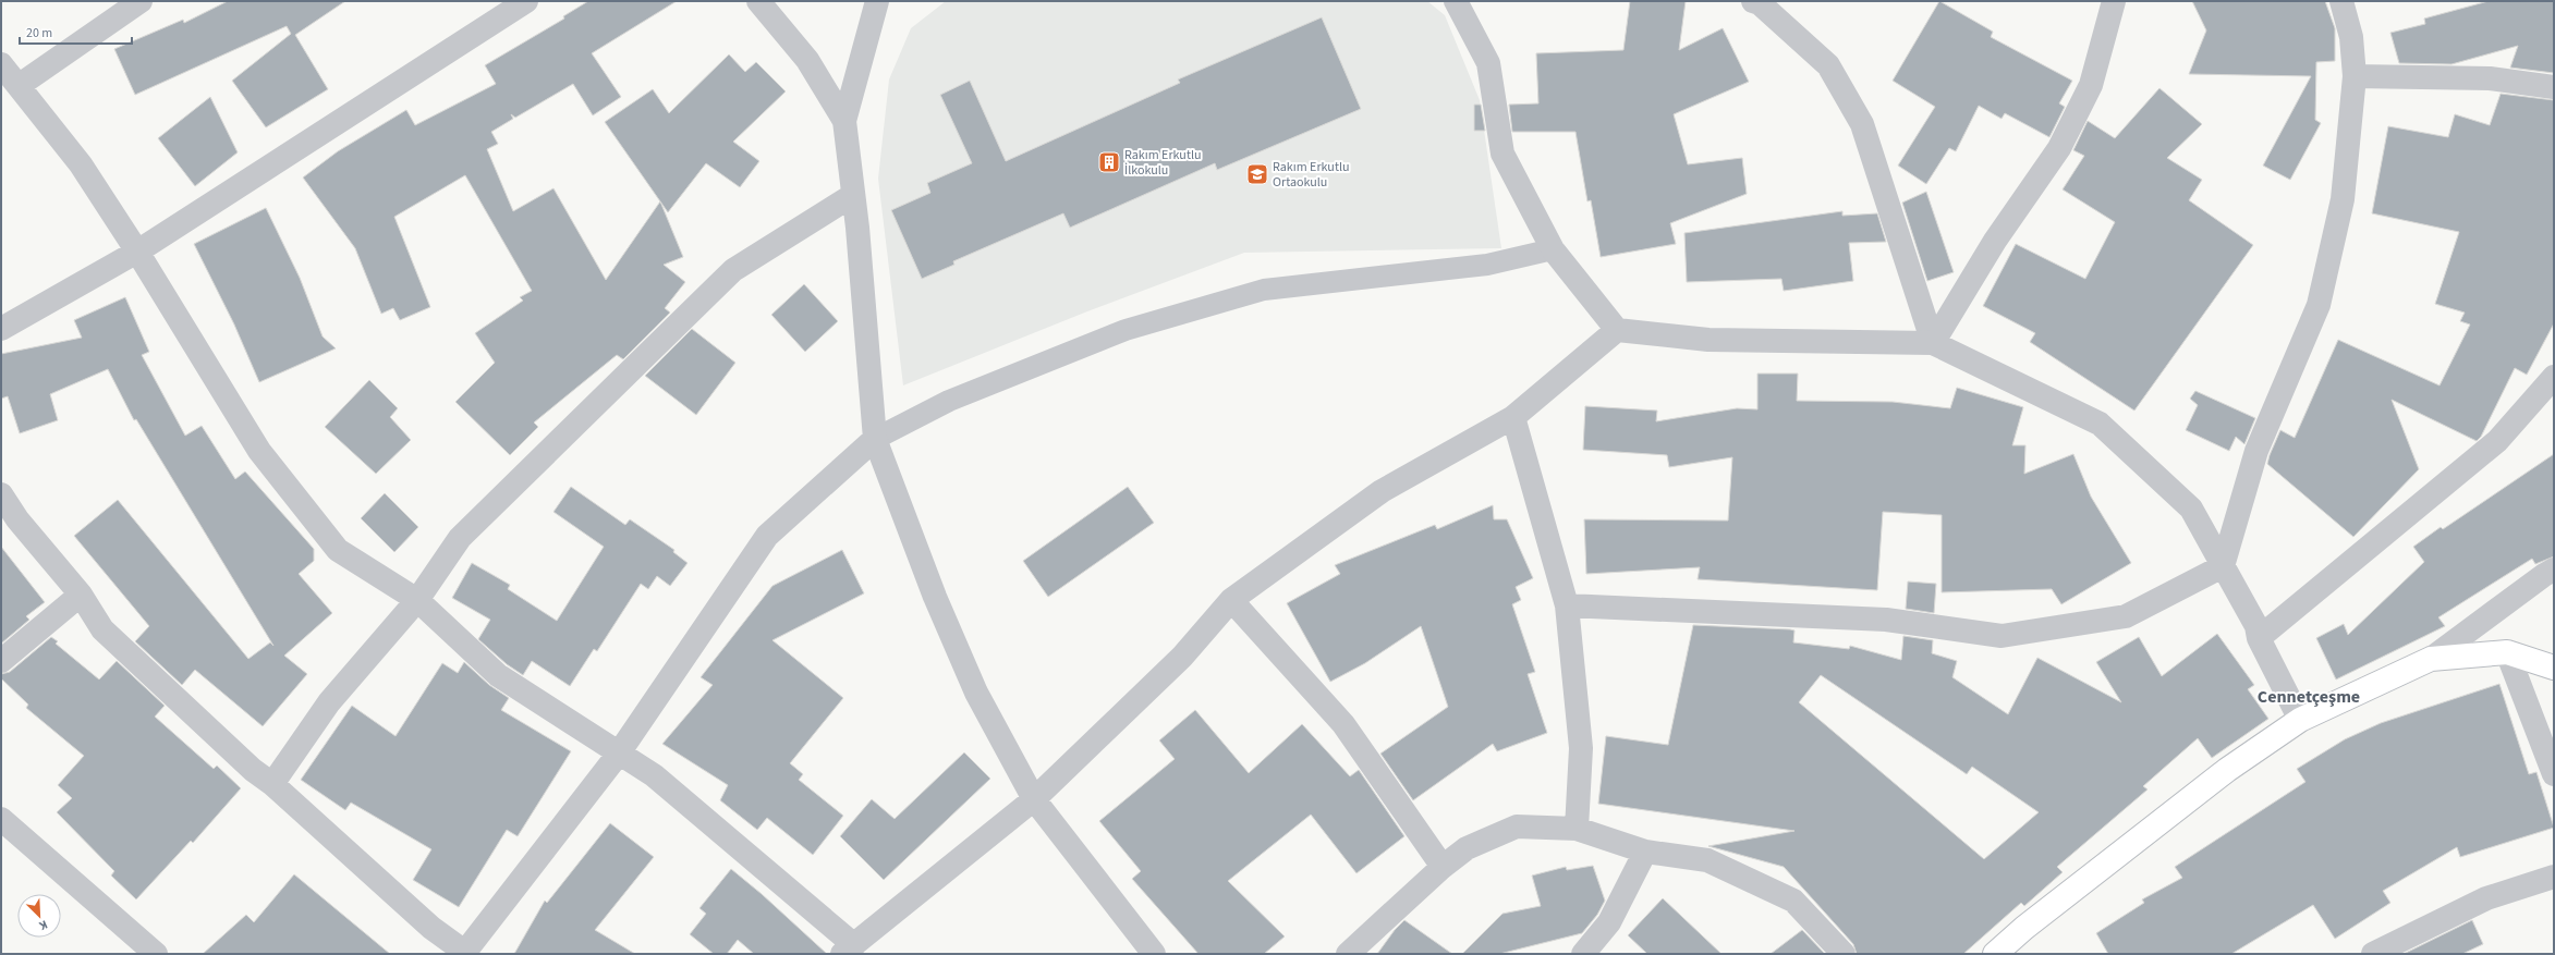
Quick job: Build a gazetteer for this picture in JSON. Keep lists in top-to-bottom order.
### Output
{
  "districts": ["Cennetçeşme"],
  "places": {
    "building": ["Rakım Erkutlu İlkokulu"],
    "school or university": ["Rakım Erkutlu Ortaokulu"]
  },
  "scale_bar": "20 m",
  "north": "bottom right"
}
